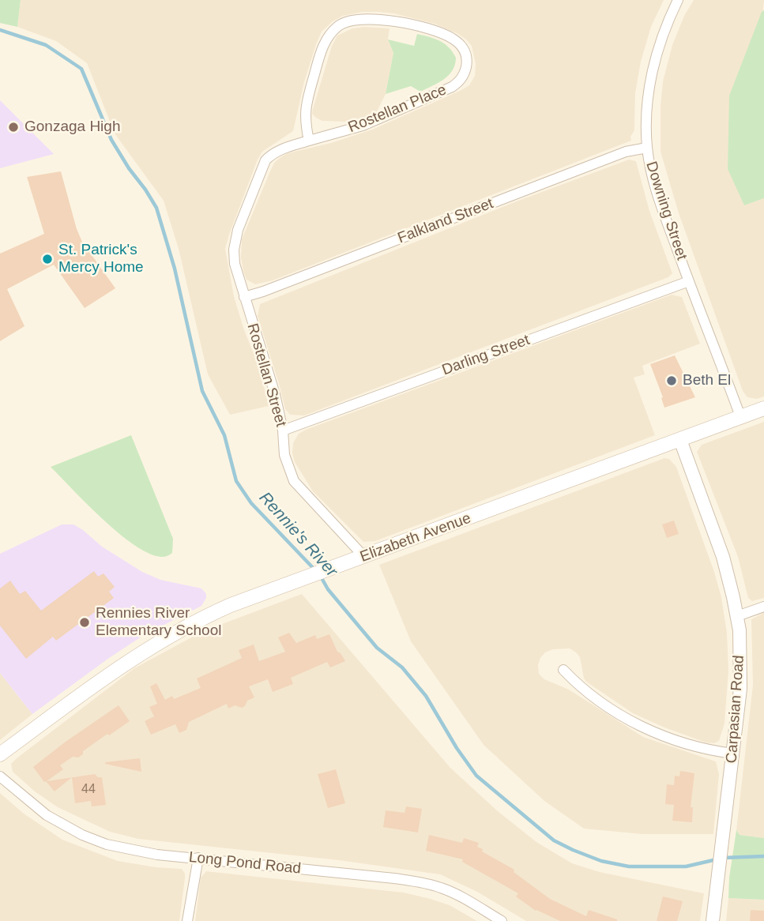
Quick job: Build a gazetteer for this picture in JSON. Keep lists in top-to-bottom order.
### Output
{
  "streets": {
    "main road": ["Elizabeth Avenue"],
    "street": [
      "Rostellan Place",
      "Downing Street",
      "Falkland Street",
      "Darling Street",
      "Rostellan Street",
      "Carpasian Road",
      "Long Pond Road"
    ]
  },
  "crossings": [
    ["Rostellan Place", "Falkland Street"],
    ["Rostellan Place", "Rostellan Street"],
    ["Downing Street", "Falkland Street"],
    ["Downing Street", "Darling Street"],
    ["Downing Street", "Elizabeth Avenue"],
    ["Falkland Street", "Rostellan Street"],
    ["Darling Street", "Rostellan Street"],
    ["Rostellan Street", "Elizabeth Avenue"],
    ["Elizabeth Avenue", "Carpasian Road"]
  ],
  "water": ["Rennie's River"],
  "places": [
    "Gonzaga High",
    "St. Patrick's Mercy Home",
    "Beth El",
    "Rennies River Elementary School"
  ],
  "house_numbers": ["44"]
}
